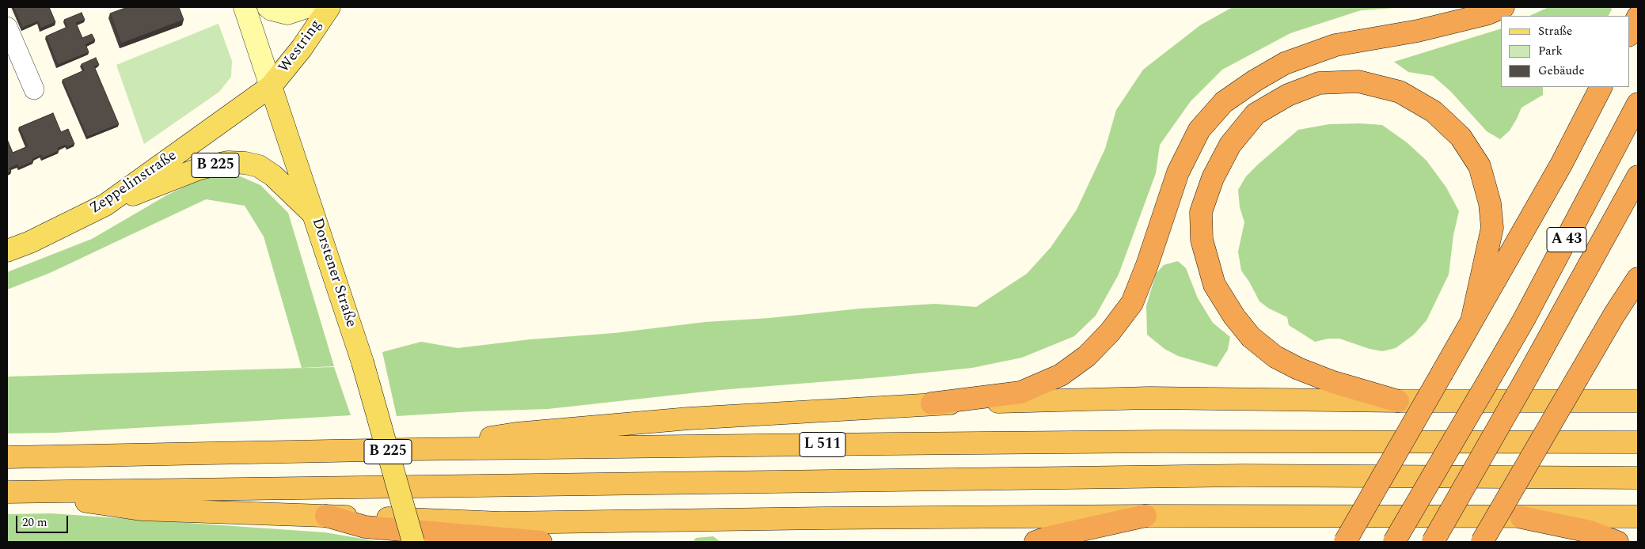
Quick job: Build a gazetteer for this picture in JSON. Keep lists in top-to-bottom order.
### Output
{
  "streets": {
    "highway": ["A 43", "L 511"],
    "main road": [
      "Westring",
      "B 225",
      "Zeppelinstraße",
      "Dorstener Straße"
    ]
  },
  "crossings": [
    ["Westring", "Zeppelinstraße"],
    ["Westring", "Dorstener Straße"],
    ["B 225", "Zeppelinstraße"],
    ["B 225", "Dorstener Straße"],
    ["Zeppelinstraße", "Dorstener Straße"]
  ],
  "legend": ["Straße", "Park", "Gebäude"],
  "scale_bar": "20 m"
}
